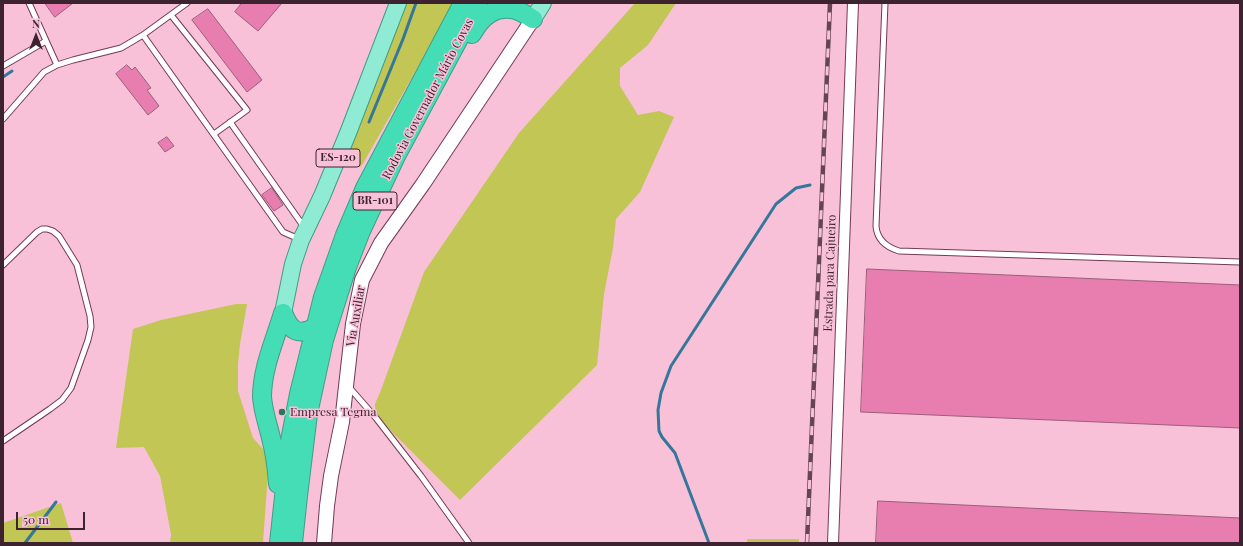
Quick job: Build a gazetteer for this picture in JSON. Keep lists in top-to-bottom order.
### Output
{
  "streets": {
    "highway": ["Rodovia Governador Mário Covas", "BR-101"],
    "main road": ["ES-120"],
    "street": ["Estrada para Cajueiro", "Via Auxiliar"]
  },
  "places": ["Empresa Tegma"],
  "scale_bar": "50 m",
  "north": "top"
}
